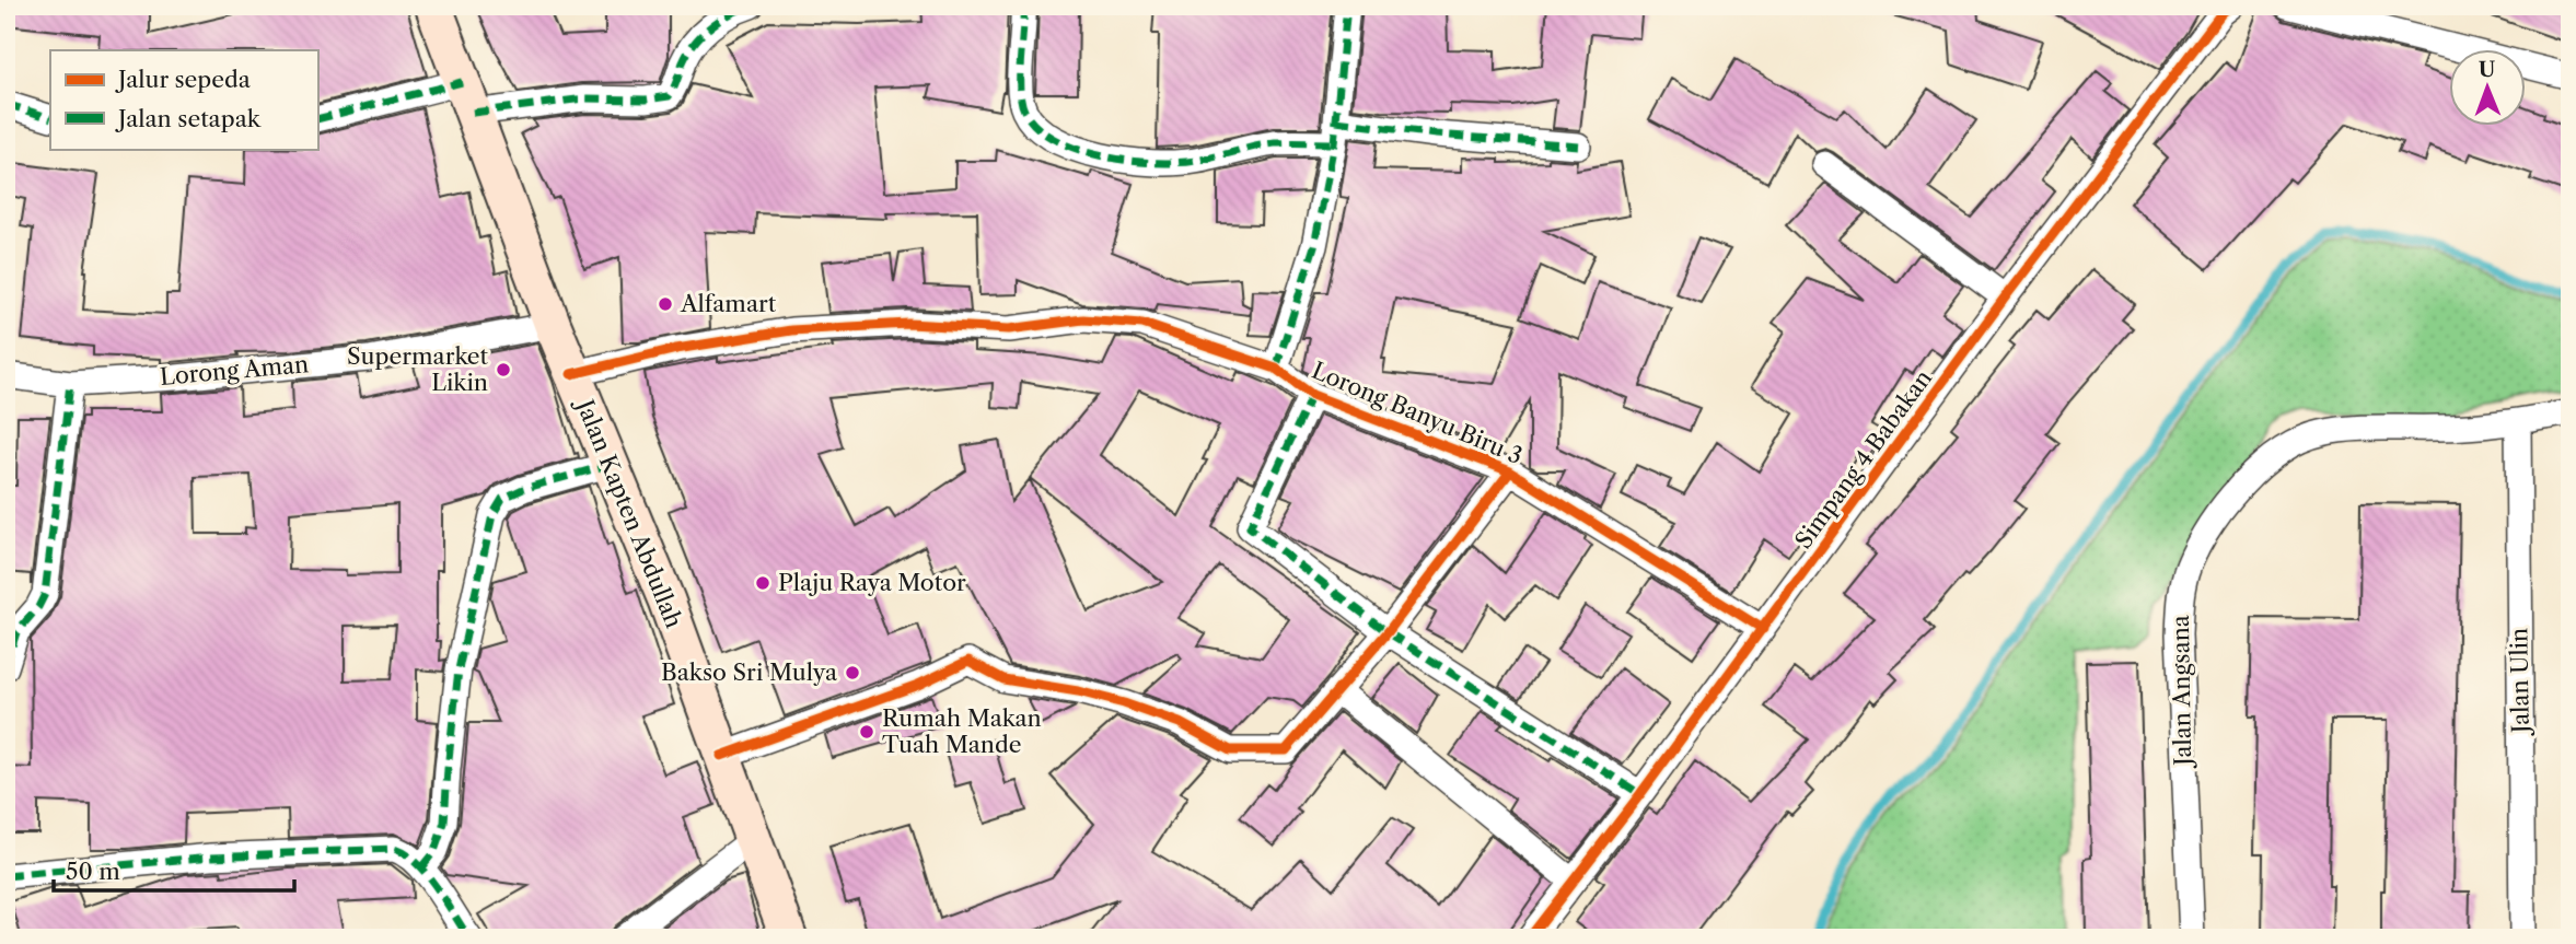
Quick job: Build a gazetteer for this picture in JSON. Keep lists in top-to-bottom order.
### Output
{
  "streets": {
    "main road": ["Jalan Kapten Abdullah"],
    "street": [
      "Lorong Aman",
      "Lorong Banyu Biru 3",
      "Simpang 4 Babakan",
      "Jalan Ulin",
      "Jalan Angsana"
    ]
  },
  "crossings": [
    ["Lorong Aman", "Jalan Kapten Abdullah"],
    ["Lorong Banyu Biru 3", "Simpang 4 Babakan"],
    ["Lorong Banyu Biru 3", "Jalan Kapten Abdullah"],
    ["Jalan Ulin", "Jalan Angsana"]
  ],
  "places": [
    "Alfamart",
    "Supermarket Likin",
    "Plaju Raya Motor",
    "Bakso Sri Mulya",
    "Rumah Makan Tuah Mande"
  ],
  "legend": ["Jalur sepeda", "Jalan setapak"],
  "scale_bar": "50 m",
  "north": "top"
}
